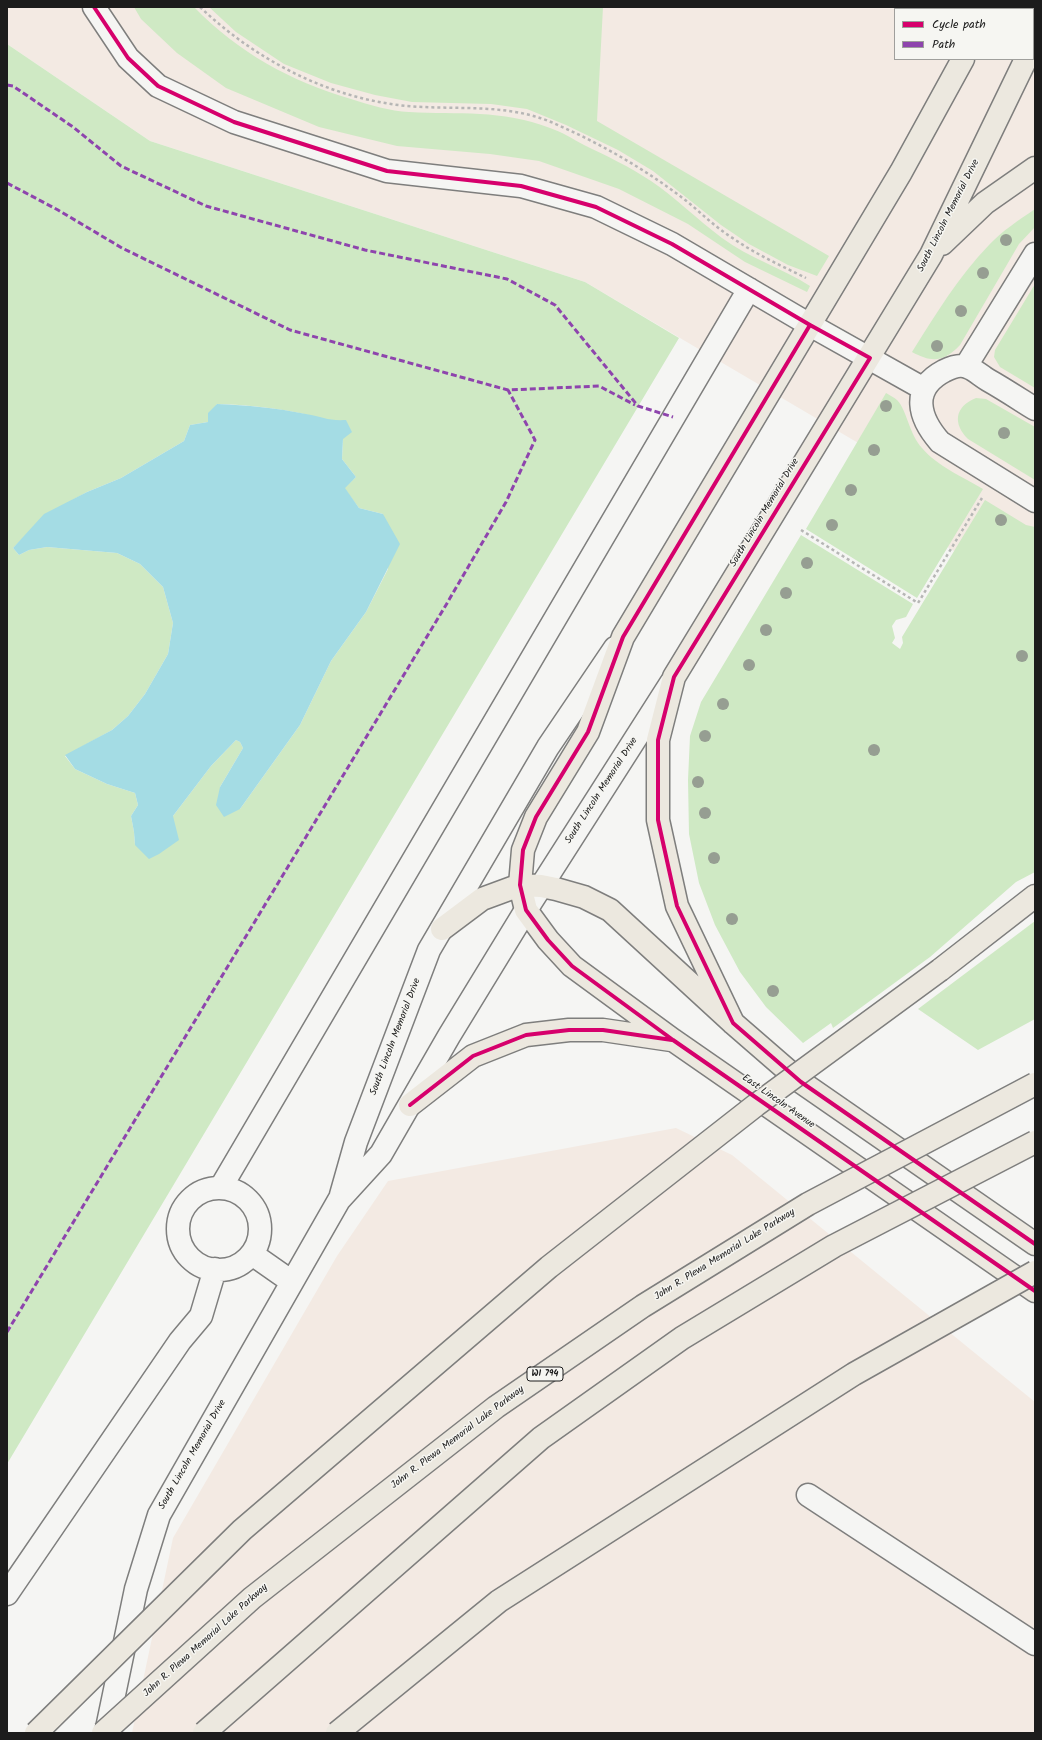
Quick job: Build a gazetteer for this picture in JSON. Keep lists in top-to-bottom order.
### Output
{
  "streets": {
    "main road": [
      "South Lincoln Memorial Drive",
      "East Lincoln Avenue",
      "John R. Plewa Memorial Lake Parkway",
      "WI 794"
    ]
  },
  "crossings": [
    ["South Lincoln Memorial Drive", "East Lincoln Avenue"]
  ],
  "legend": ["Cycle path", "Path"]
}
